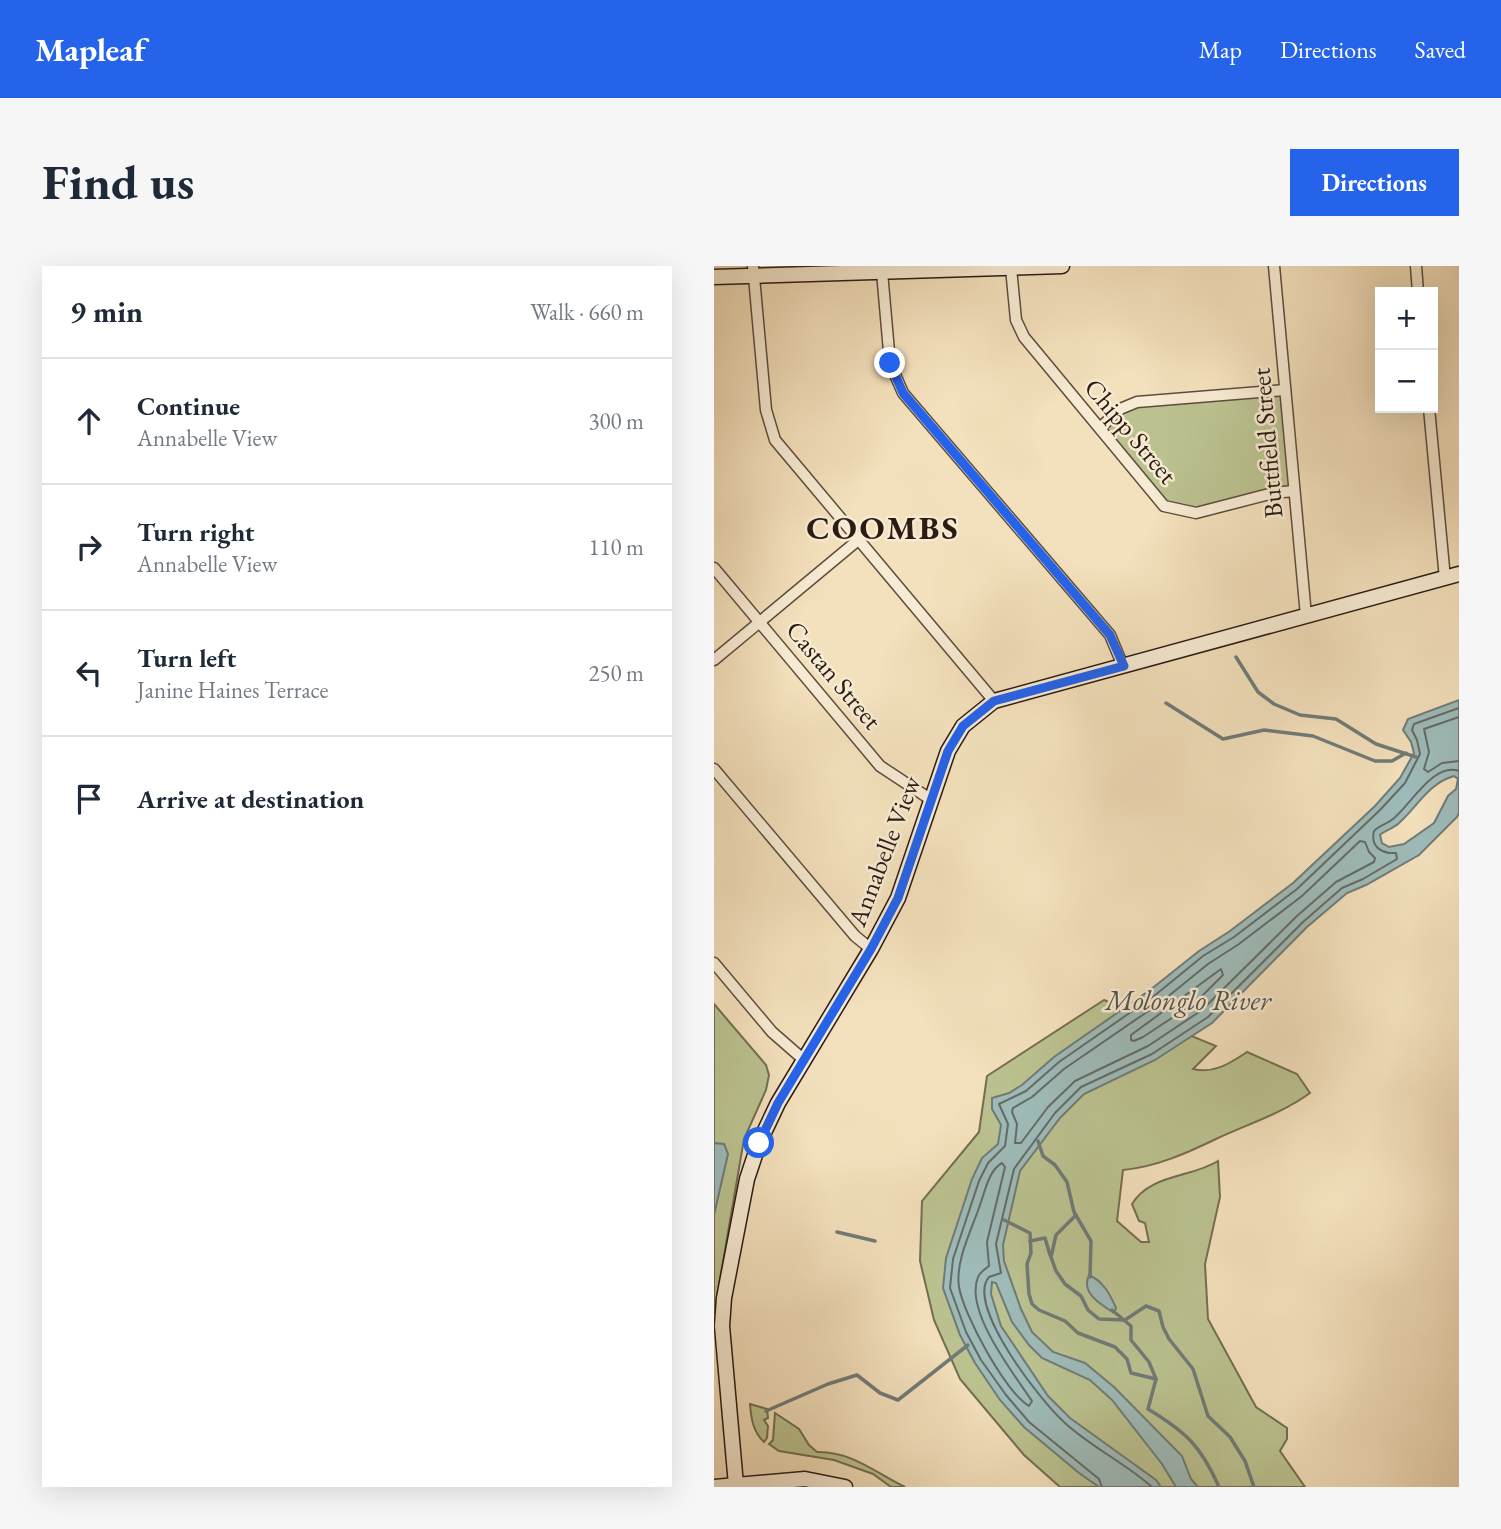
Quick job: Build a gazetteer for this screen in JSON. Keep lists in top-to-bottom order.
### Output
{
  "streets": {
    "street": [
      "Chipp Street",
      "Buttfield Street",
      "Castan Street",
      "Annabelle View"
    ]
  },
  "crossings": [
    ["Chipp Street", "Buttfield Street"],
    ["Buttfield Street", "Annabelle View"],
    ["Castan Street", "Annabelle View"]
  ],
  "districts": ["COOMBS"],
  "water": ["Molonglo River"],
  "page": {
    "header": "Mapleaf",
    "nav": ["Map", "Directions", "Saved"],
    "buttons": "Directions",
    "title": "Find us",
    "heading": ["9 min", "Walk · 660 m"],
    "map_buttons": ["+", "−"],
    "list": [
      ["Continue", "Annabelle View", "300 m"],
      ["Turn right", "Annabelle View", "110 m"],
      ["Turn left", "Janine Haines Terrace", "250 m"],
      "Arrive at destination"
    ]
  }
}
